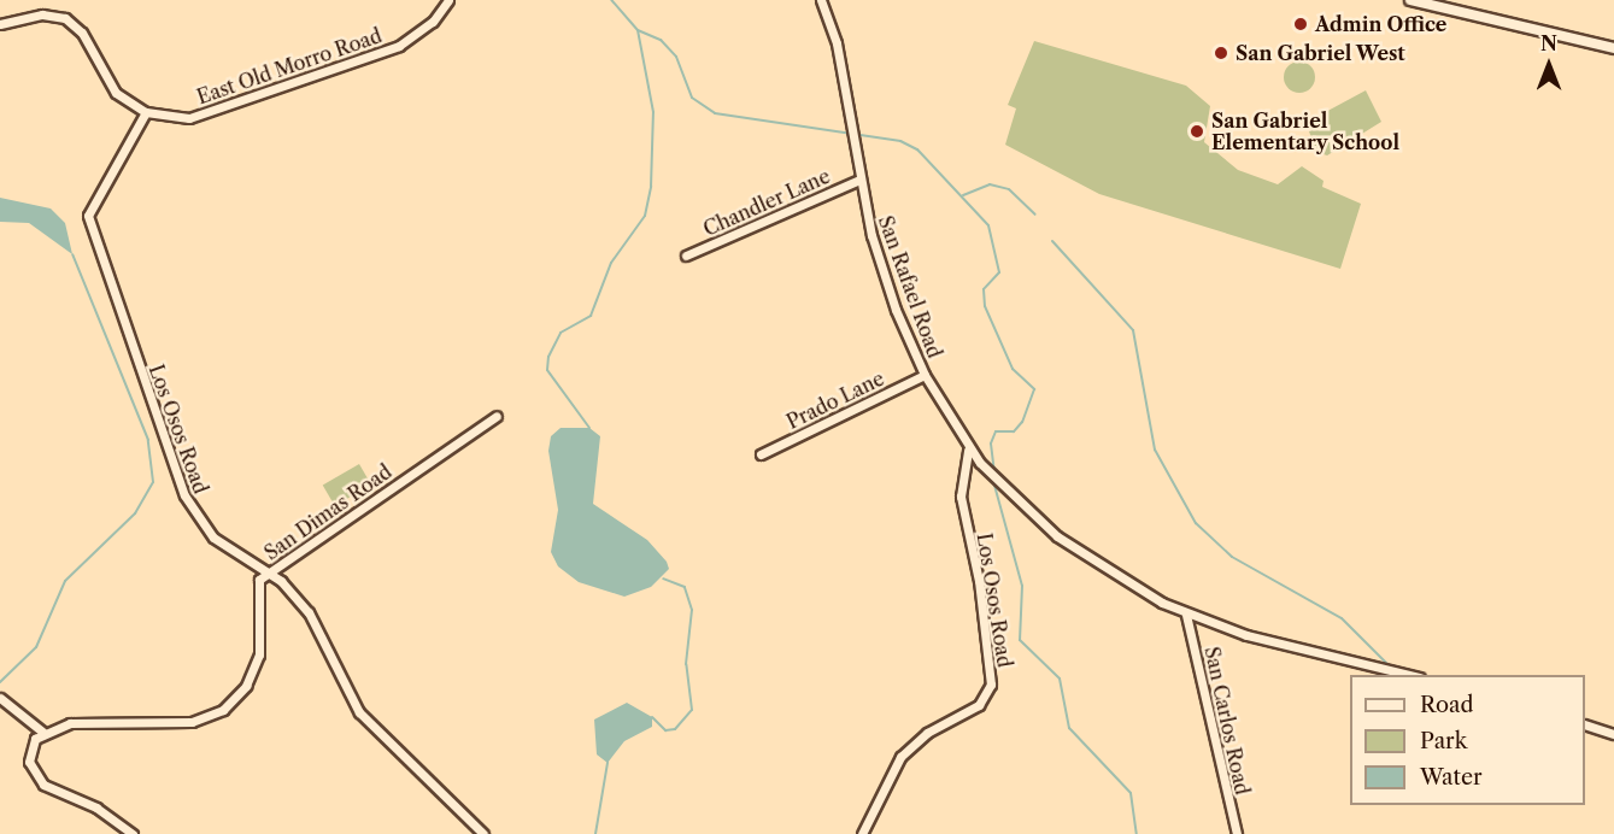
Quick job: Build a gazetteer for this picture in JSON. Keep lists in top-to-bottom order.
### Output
{
  "streets": {
    "street": [
      "East Old Morro Road",
      "Chandler Lane",
      "San Rafael Road",
      "Prado Lane",
      "Los Osos Road",
      "San Dimas Road",
      "San Carlos Road"
    ]
  },
  "crossings": [
    ["East Old Morro Road", "Los Osos Road"],
    ["Chandler Lane", "San Rafael Road"],
    ["San Rafael Road", "Prado Lane"],
    ["San Rafael Road", "Los Osos Road"],
    ["San Rafael Road", "San Carlos Road"],
    ["Los Osos Road", "San Dimas Road"]
  ],
  "places": ["Admin Office", "San Gabriel West", "San Gabriel Elementary School"],
  "legend": ["Road", "Park", "Water"],
  "north": "top"
}
